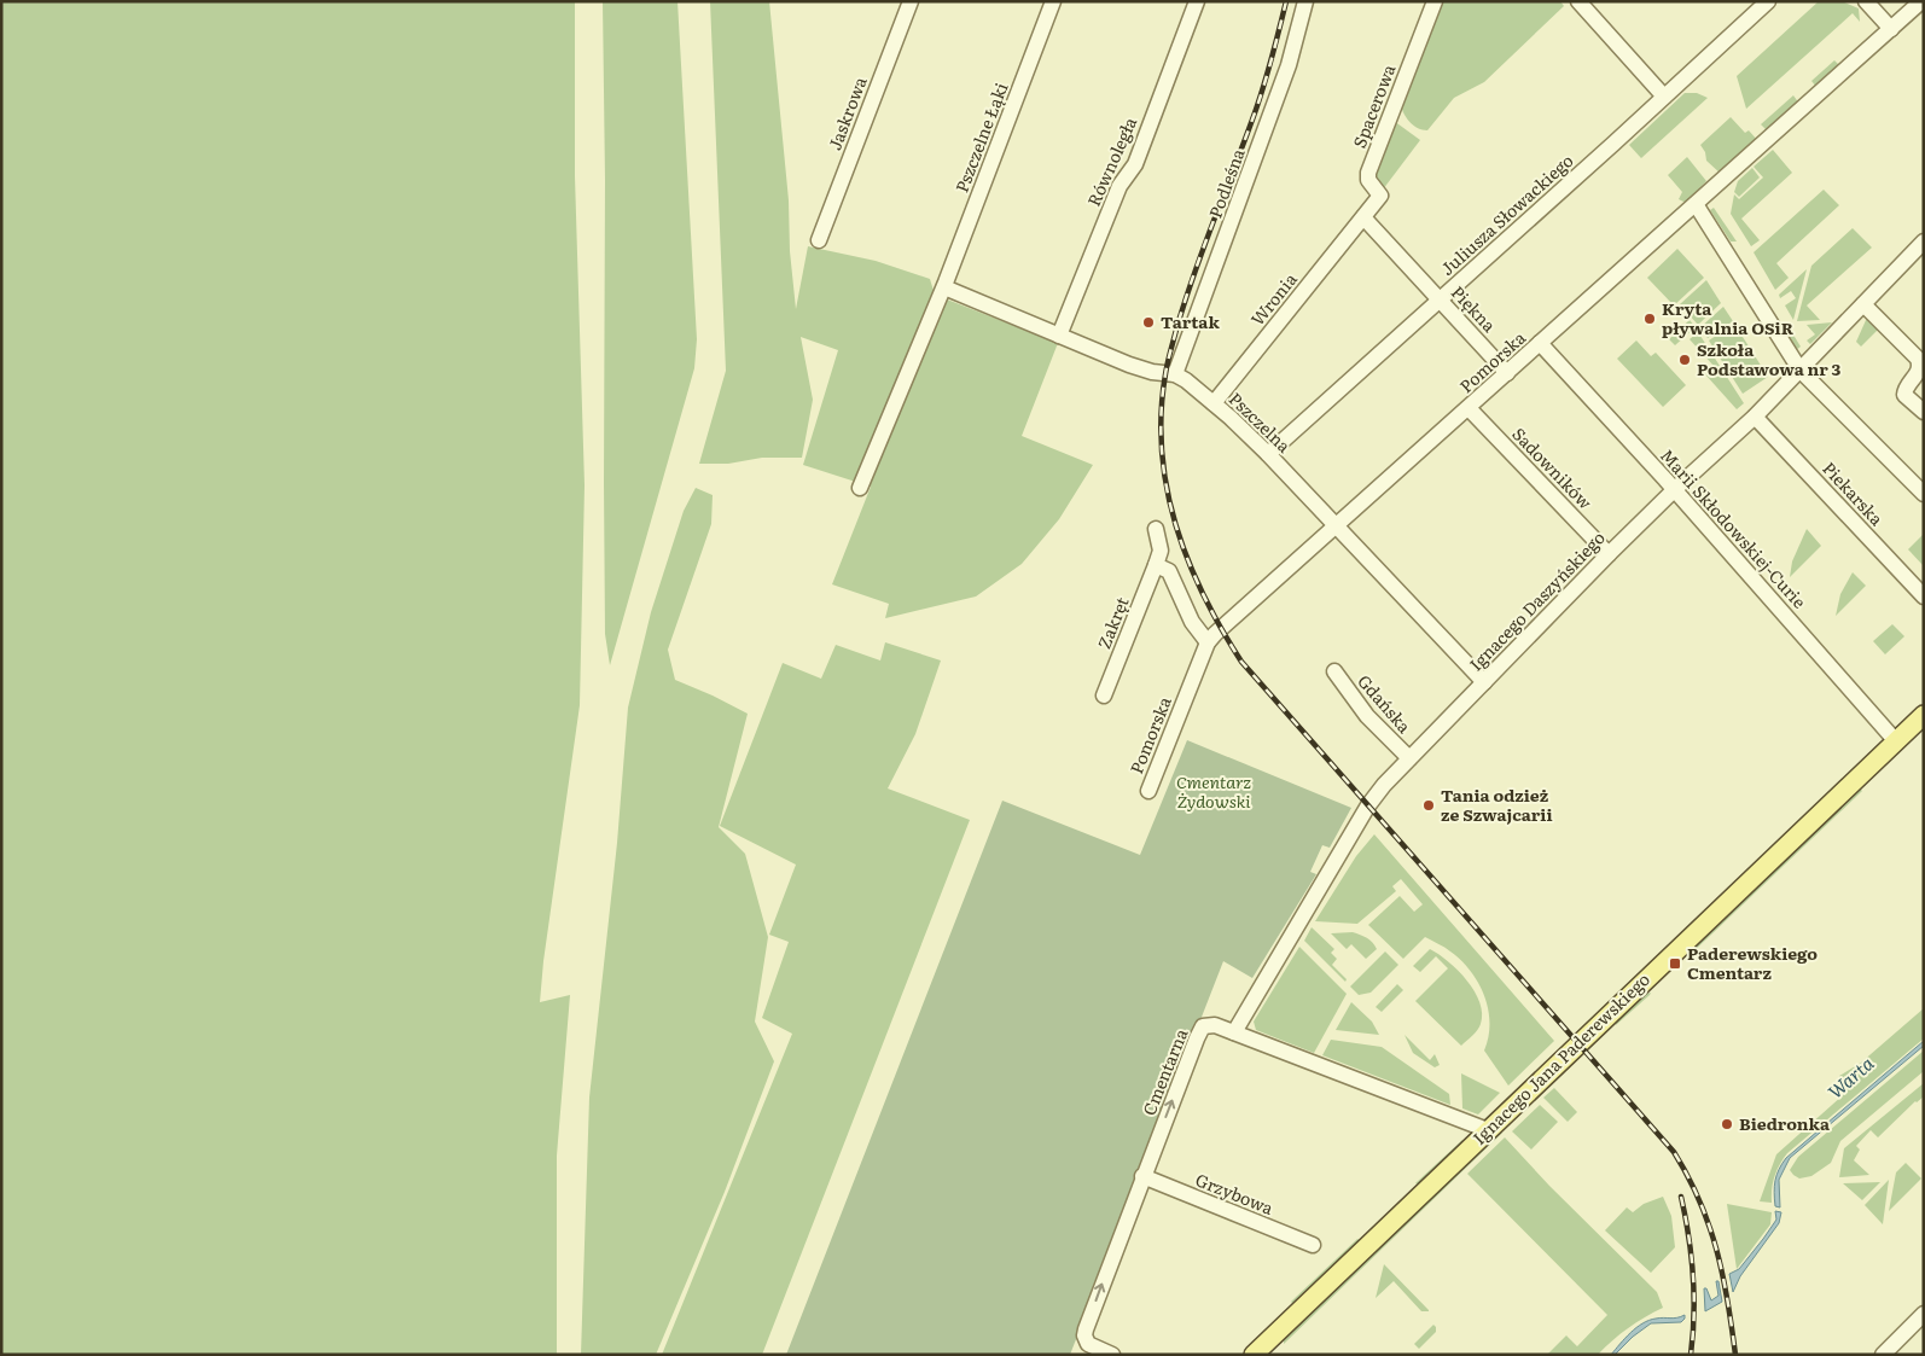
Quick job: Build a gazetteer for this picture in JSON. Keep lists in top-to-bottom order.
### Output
{
  "streets": {
    "main road": ["Ignacego Jana Paderewskiego"],
    "street": [
      "Spacerowa",
      "Jaskrowa",
      "Pszczelne Łąki",
      "Równoległa",
      "Podleśna",
      "Juliusza Słowackiego",
      "Wronia",
      "Piękna",
      "Pomorska",
      "Pszczelna",
      "Sadowników",
      "Piekarska",
      "Marii Skłodowskiej-Curie",
      "Ignacego Daszyńskiego",
      "Zakręt",
      "Gdańska",
      "Cmentarna",
      "Grzybowa"
    ]
  },
  "crossings": [
    ["Spacerowa", "Wronia"],
    ["Spacerowa", "Piękna"],
    ["Pszczelne Łąki", "Pszczelna"],
    ["Równoległa", "Pszczelna"],
    ["Podleśna", "Pszczelna"],
    ["Juliusza Słowackiego", "Piękna"],
    ["Juliusza Słowackiego", "Pszczelna"],
    ["Wronia", "Piękna"],
    ["Wronia", "Pszczelna"],
    ["Piękna", "Pomorska"],
    ["Pomorska", "Pszczelna"],
    ["Pomorska", "Sadowników"],
    ["Pomorska", "Marii Skłodowskiej-Curie"],
    ["Pszczelna", "Ignacego Daszyńskiego"],
    ["Sadowników", "Ignacego Daszyńskiego"],
    ["Piekarska", "Ignacego Daszyńskiego"],
    ["Marii Skłodowskiej-Curie", "Ignacego Daszyńskiego"],
    ["Marii Skłodowskiej-Curie", "Ignacego Jana Paderewskiego"],
    ["Ignacego Daszyńskiego", "Gdańska"],
    ["Ignacego Daszyńskiego", "Cmentarna"],
    ["Ignacego Jana Paderewskiego", "Cmentarna"],
    ["Cmentarna", "Grzybowa"]
  ],
  "one_way": ["Cmentarna"],
  "water": ["Warta"],
  "parks": ["Cmentarz Żydowski"],
  "places": {
    "other": [
      "Kryta pływalnia OSiR",
      "Tartak",
      "Szkoła Podstawowa nr 3",
      "Tania odzież ze Szwajcarii",
      "Biedronka"
    ],
    "transit": ["Paderewskiego Cmentarz"]
  }
}
